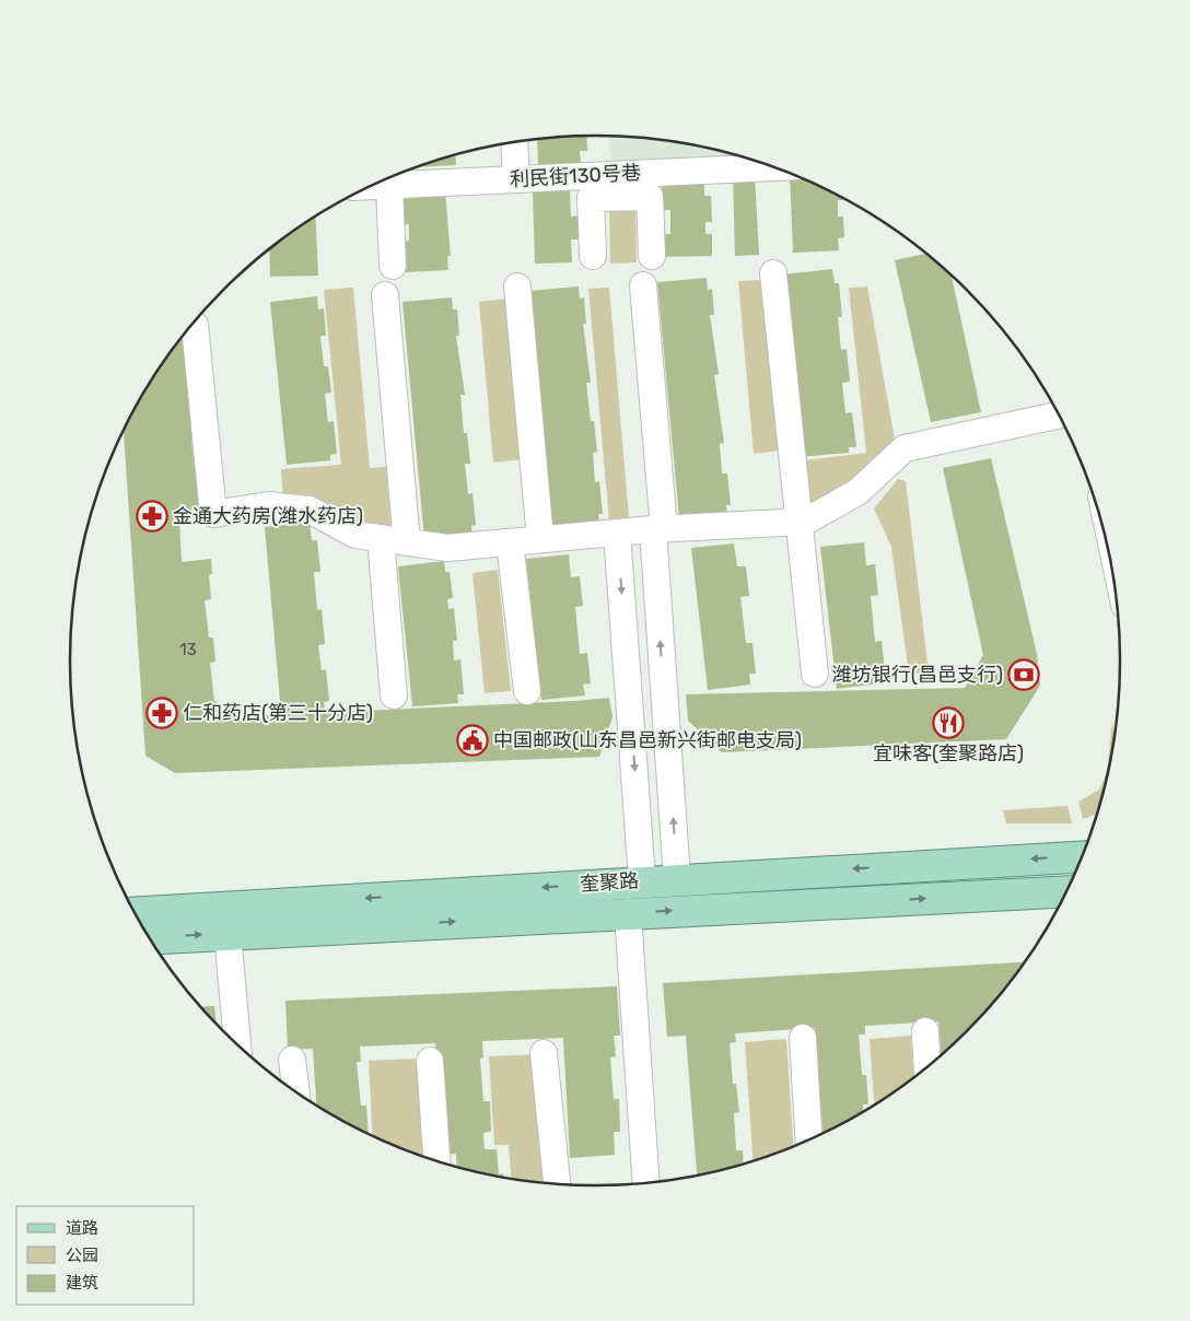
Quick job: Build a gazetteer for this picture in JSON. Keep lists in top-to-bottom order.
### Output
{
  "streets": {
    "main road": ["奎聚路"],
    "street": ["利民街130号巷"]
  },
  "places": {
    "pharmacy": ["金通大药房(潍水药店)", "仁和药店(第三十分店)"],
    "bank": ["潍坊银行(昌邑支行)"],
    "restaurant": ["宜味客(奎聚路店)"],
    "public building": ["中国邮政(山东昌邑新兴街邮电支局)"]
  },
  "house_numbers": ["13"],
  "legend": ["道路", "公园", "建筑"]
}
